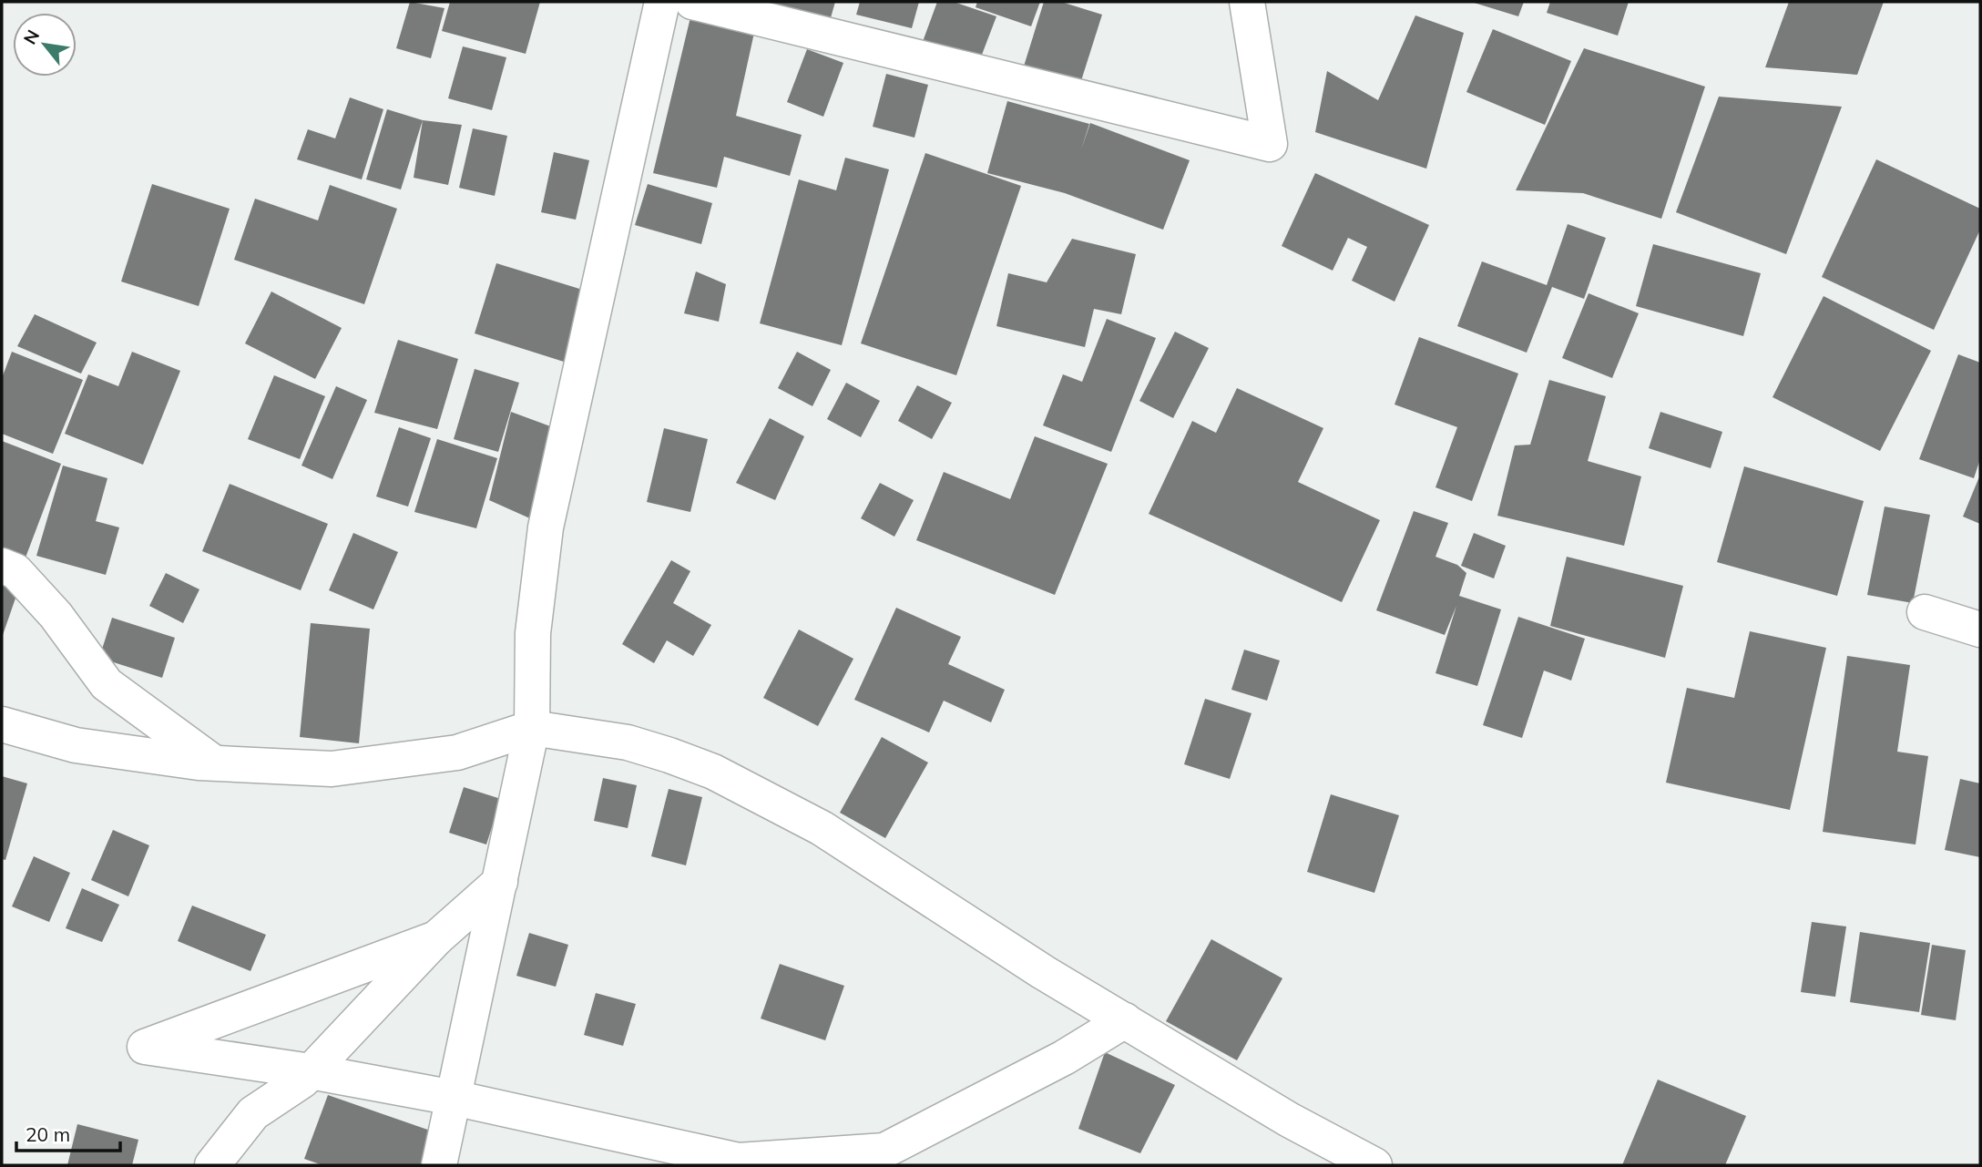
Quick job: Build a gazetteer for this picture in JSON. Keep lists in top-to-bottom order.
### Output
{
  "scale_bar": "20 m",
  "north": "top left"
}
